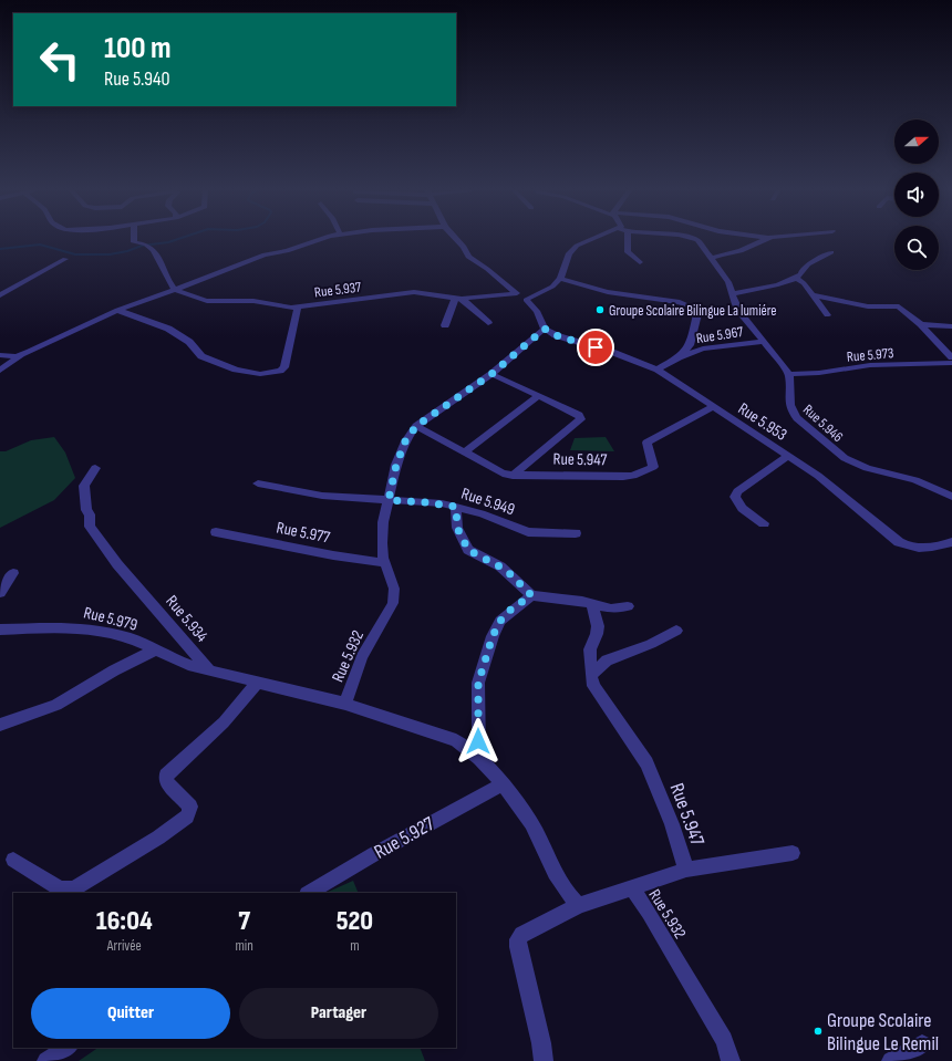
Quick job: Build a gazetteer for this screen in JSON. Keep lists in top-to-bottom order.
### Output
{
  "streets": {
    "street": [
      "Rue 5.937",
      "Rue 5.967",
      "Rue 5.973",
      "Rue 5.953",
      "Rue 5.946",
      "Rue 5.947",
      "Rue 5.949",
      "Rue 5.977",
      "Rue 5.979",
      "Rue 5.934",
      "Rue 5.932",
      "Rue 5.927"
    ]
  },
  "crossings": [
    ["Rue 5.967", "Rue 5.953"],
    ["Rue 5.973", "Rue 5.946"],
    ["Rue 5.953", "Rue 5.947"],
    ["Rue 5.953", "Rue 5.932"],
    ["Rue 5.947", "Rue 5.932"],
    ["Rue 5.949", "Rue 5.932"],
    ["Rue 5.977", "Rue 5.932"],
    ["Rue 5.979", "Rue 5.934"],
    ["Rue 5.932", "Rue 5.927"]
  ],
  "places": ["Groupe Scolaire Bilingue La lumiére", "Groupe Scolaire Bilingue Le Remil"],
  "north": "right",
  "page": {
    "turn": ["100 m", "Rue 5.940"],
    "eta": [
      "16:04",
      "Arrivée",
      "7",
      "min",
      "520",
      "m"
    ],
    "buttons": ["Quitter", "Partager"]
  }
}
